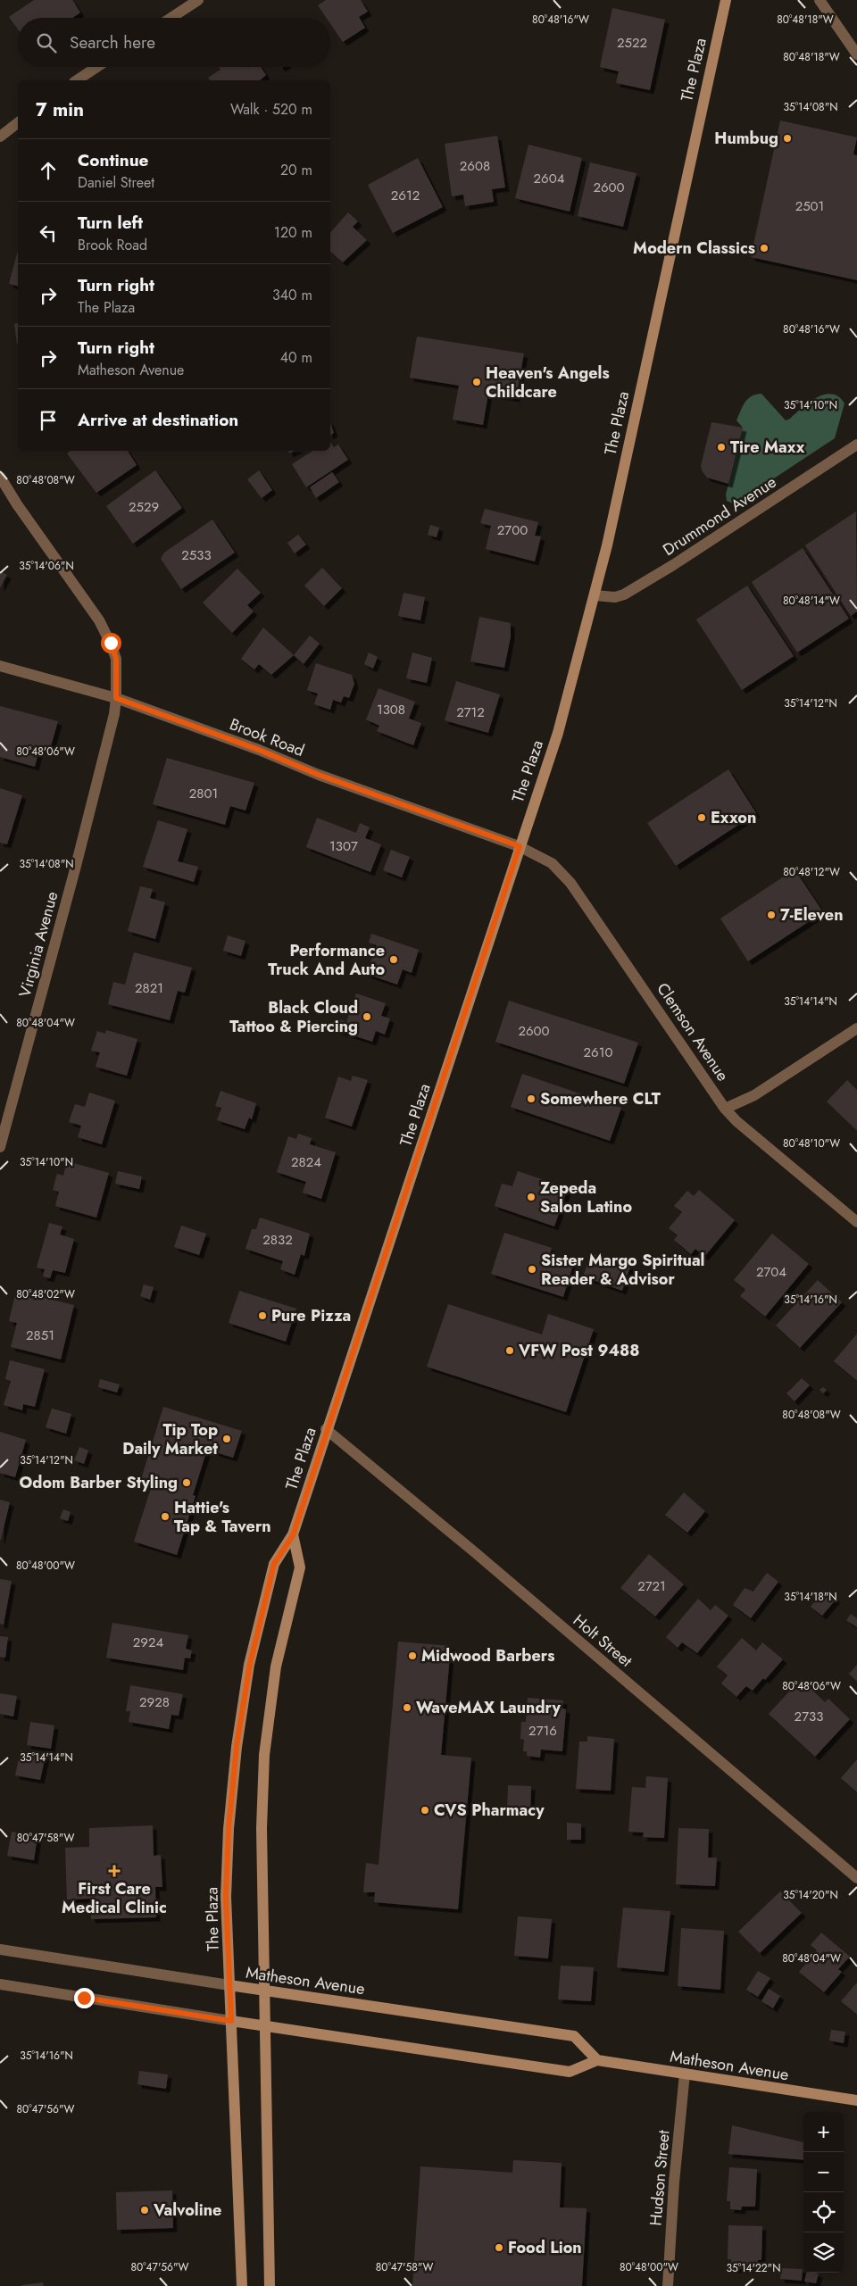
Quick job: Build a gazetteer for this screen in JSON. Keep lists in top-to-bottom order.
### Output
{
  "streets": {
    "main road": ["The Plaza", "Matheson Avenue"],
    "street": [
      "Drummond Avenue",
      "Brook Road",
      "Virginia Avenue",
      "Clemson Avenue",
      "Holt Street",
      "Hudson Street"
    ]
  },
  "crossings": [
    ["The Plaza", "Drummond Avenue"],
    ["The Plaza", "Brook Road"],
    ["The Plaza", "Clemson Avenue"],
    ["The Plaza", "Holt Street"],
    ["The Plaza", "Matheson Avenue"],
    ["Brook Road", "Virginia Avenue"],
    ["Brook Road", "Clemson Avenue"],
    ["Matheson Avenue", "Hudson Street"]
  ],
  "places": {
    "other": [
      "Humbug",
      "Modern Classics",
      "Heaven's Angels Childcare",
      "Tire Maxx",
      "Exxon",
      "7-Eleven",
      "Performance Truck And Auto",
      "Black Cloud Tattoo & Piercing",
      "Somewhere CLT",
      "Zepeda Salon Latino",
      "Sister Margo Spiritual Reader & Advisor",
      "Pure Pizza",
      "VFW Post 9488",
      "Tip Top Daily Market",
      "Odom Barber Styling",
      "Hattie's Tap & Tavern",
      "Midwood Barbers",
      "WaveMAX Laundry",
      "CVS Pharmacy",
      "Valvoline",
      "Food Lion"
    ],
    "health": ["First Care Medical Clinic"]
  },
  "house_numbers": [
    "2522",
    "2608",
    "2604",
    "2600",
    "2612",
    "2501",
    "2529",
    "2700",
    "2533",
    "1308",
    "2712",
    "2801",
    "1307",
    "2821",
    "2600",
    "2610",
    "2824",
    "2832",
    "2704",
    "2851",
    "2721",
    "2924",
    "2928",
    "2733",
    "2716"
  ],
  "page": {
    "search": "Search here",
    "heading": ["7 min", "Walk · 520 m"],
    "list": [
      ["Continue", "Daniel Street", "20 m"],
      ["Turn left", "Brook Road", "120 m"],
      ["Turn right", "The Plaza", "340 m"],
      ["Turn right", "Matheson Avenue", "40 m"],
      "Arrive at destination"
    ],
    "map_buttons": ["+", "−"]
  },
  "coordinates": [
    "80°48'16\"W",
    "80°48'18\"W",
    "35°14'08\"N",
    "35°14'10\"N",
    "80°48'08\"W",
    "35°14'06\"N",
    "80°48'14\"W",
    "35°14'12\"N",
    "80°48'06\"W",
    "80°48'12\"W",
    "35°14'14\"N",
    "80°48'04\"W",
    "80°48'10\"W",
    "80°48'02\"W",
    "35°14'16\"N",
    "80°48'00\"W",
    "35°14'18\"N",
    "80°47'58\"W",
    "35°14'20\"N",
    "80°47'56\"W",
    "35°14'22\"N"
  ]
}
